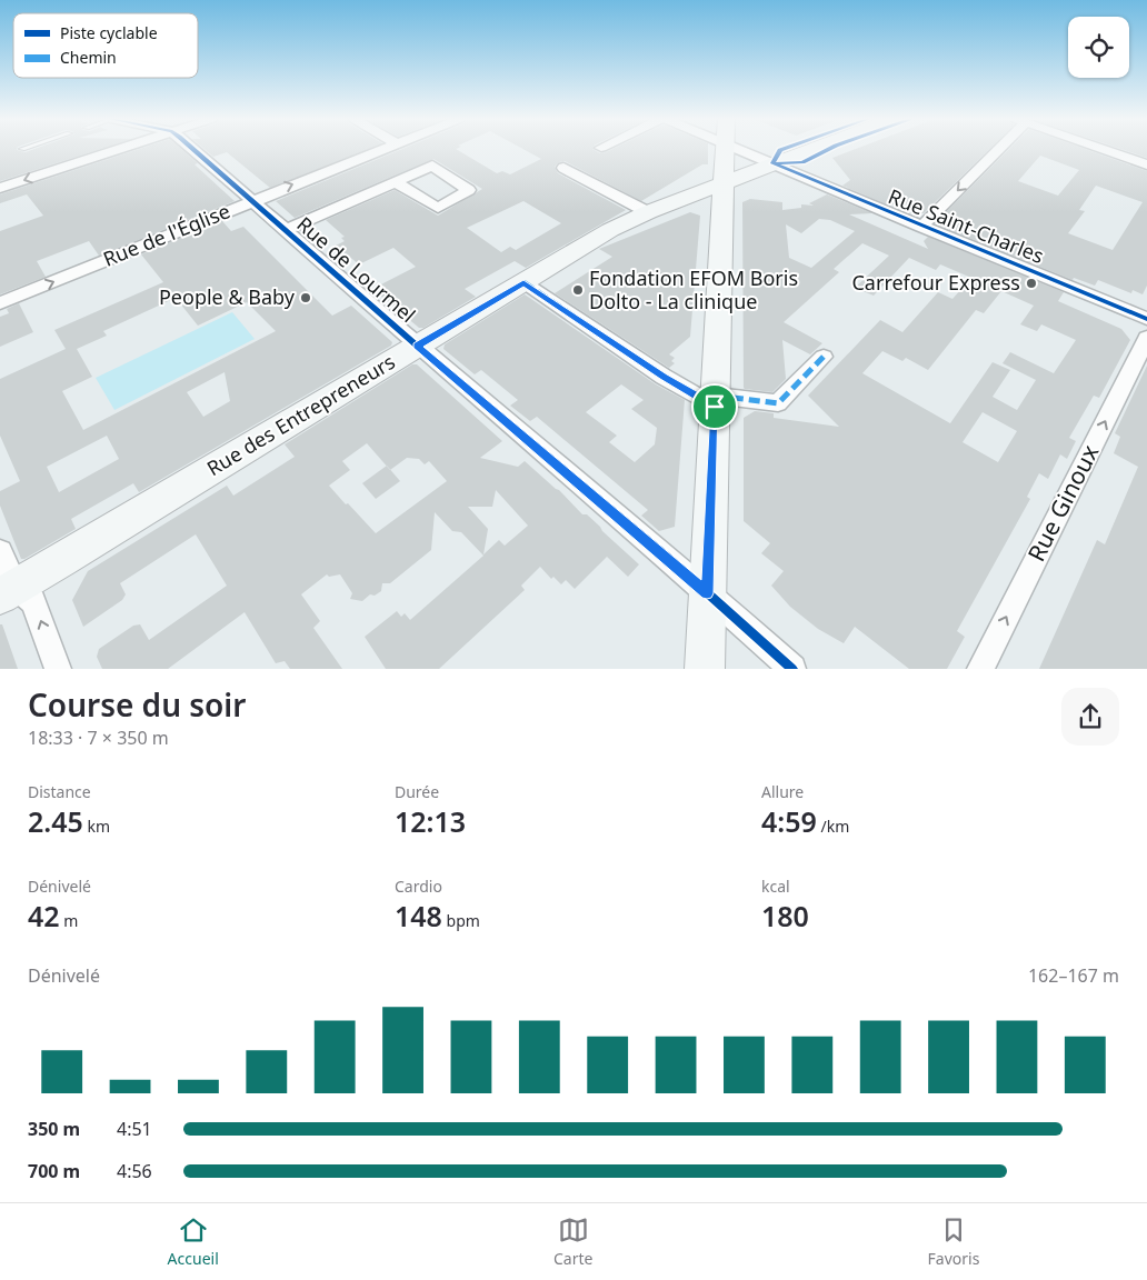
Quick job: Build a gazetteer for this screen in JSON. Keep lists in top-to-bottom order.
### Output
{
  "streets": {
    "street": [
      "Rue Saint-Charles",
      "Rue de l'Église",
      "Rue de Lourmel",
      "Rue des Entrepreneurs",
      "Rue Ginoux"
    ]
  },
  "crossings": [
    ["Rue Saint-Charles", "Rue des Entrepreneurs"],
    ["Rue de l'Église", "Rue de Lourmel"],
    ["Rue de Lourmel", "Rue des Entrepreneurs"]
  ],
  "one_way": ["Rue Ginoux"],
  "places": ["Carrefour Express", "Fondation EFOM Boris Dolto - La clinique", "People & Baby"],
  "legend": ["Piste cyclable", "Chemin"],
  "page": {
    "heading": ["Course du soir", "18:33 · 7 × 350 m"],
    "stats": [
      ["Distance", "2.45 km"],
      ["Durée", "12:13"],
      ["Allure", "4:59 /km"],
      ["Dénivelé", "42 m"],
      ["Cardio", "148 bpm"],
      ["kcal", "180"]
    ],
    "chart": ["Dénivelé", "162–167 m"],
    "list": [
      {
        "name": "350 m",
        "note": "4:51"
      },
      {
        "name": "700 m",
        "note": "4:56"
      }
    ],
    "tabs": ["Accueil", "Carte", "Favoris"]
  }
}
